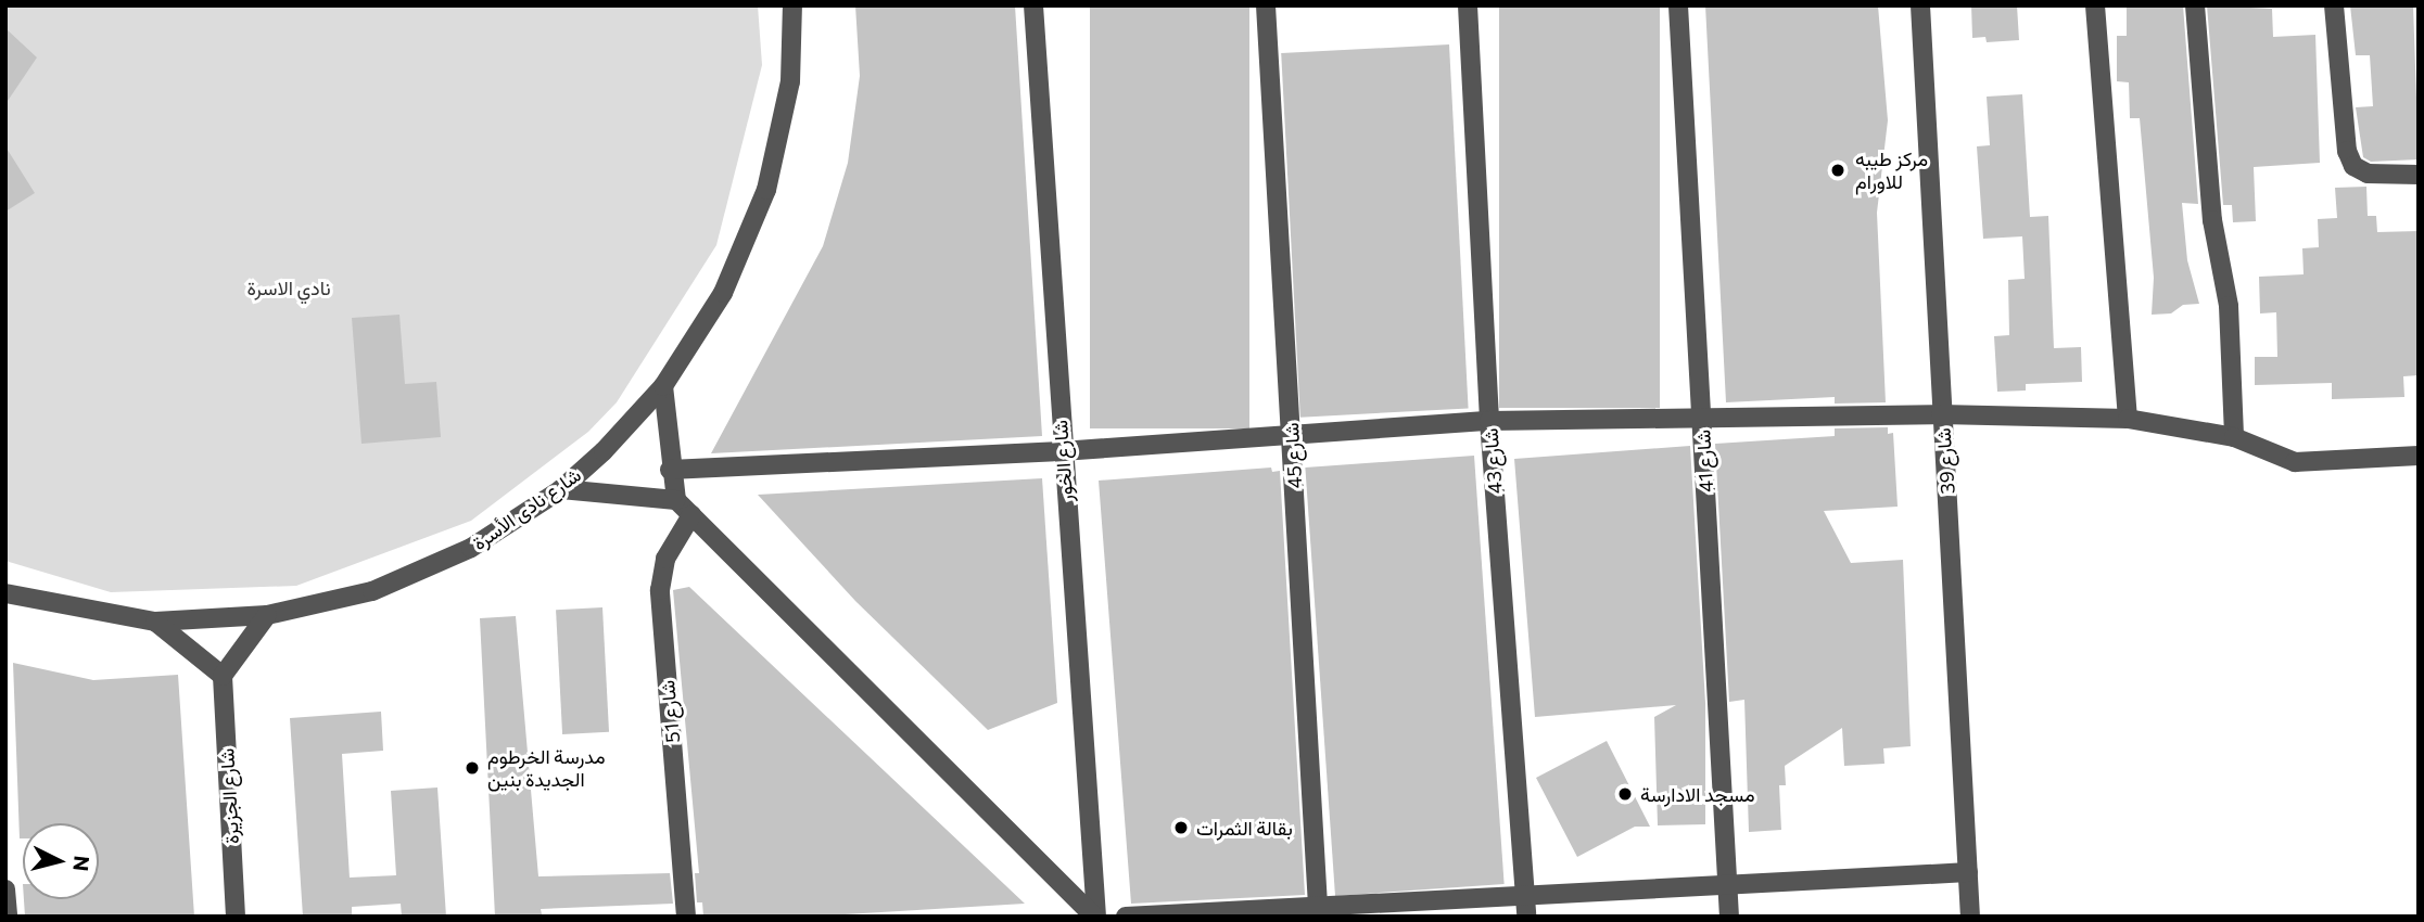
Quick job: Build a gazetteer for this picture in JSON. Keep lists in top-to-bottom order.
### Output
{
  "streets": {
    "street": [
      "شارع 45",
      "شارع الخور",
      "شارع 43",
      "شارع 41",
      "شارع 39",
      "شارع نادى الأسرة",
      "شارع 51",
      "شارع الجزيرة"
    ]
  },
  "parks": ["نادي الاسرة"],
  "places": [
    "مركز طيبه للاورام",
    "مدرسة الخرطوم الجديدة بنين",
    "مسجد الادارسة",
    "بقالة الثمرات"
  ],
  "north": "right"
}
